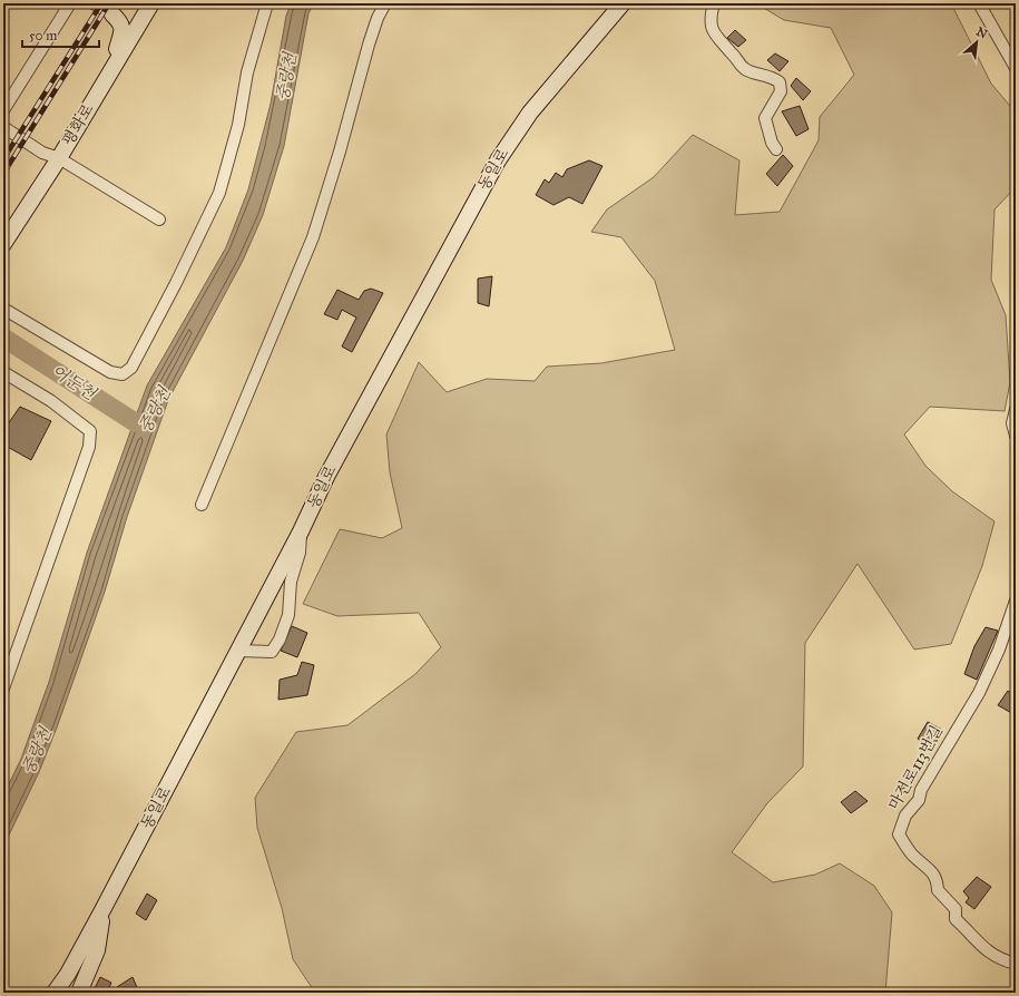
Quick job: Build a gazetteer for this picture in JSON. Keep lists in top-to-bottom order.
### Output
{
  "streets": {
    "street": ["평화로", "동일로", "마전로113번길"]
  },
  "water": ["중랑천", "어둔천"],
  "scale_bar": "50 m",
  "north": "top right"
}
